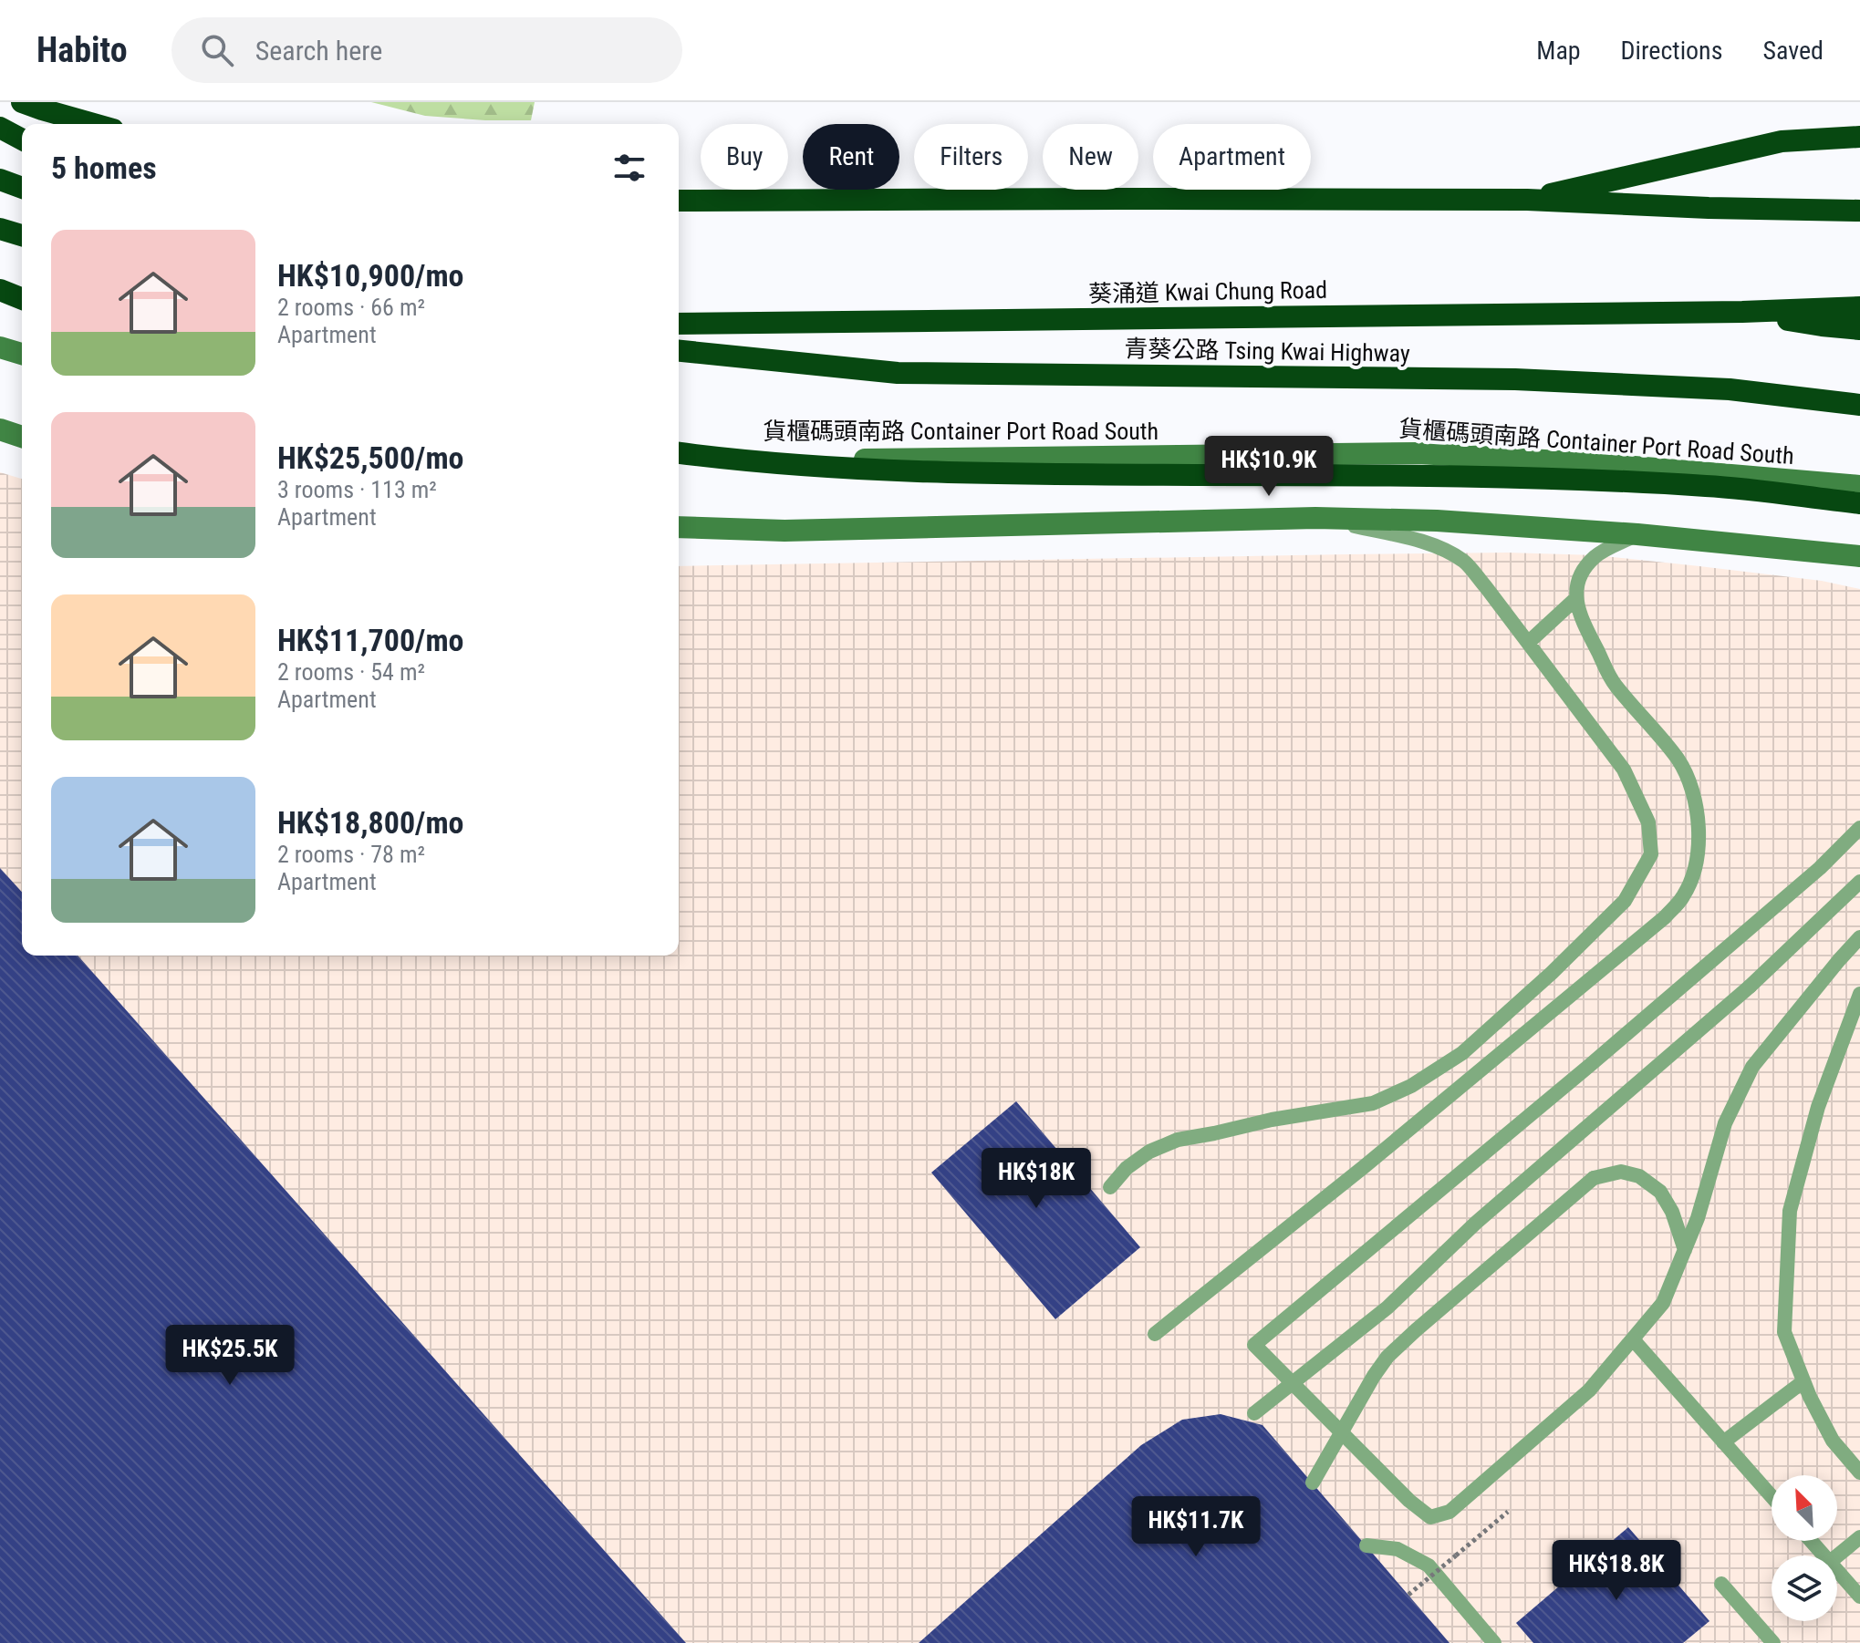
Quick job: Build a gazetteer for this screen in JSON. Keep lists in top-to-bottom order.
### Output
{
  "streets": {
    "highway": ["葵涌道 Kwai Chung Road", "青葵公路 Tsing Kwai Highway"],
    "street": ["貨櫃碼頭南路 Container Port Road South"]
  },
  "north": "top left",
  "page": {
    "header": "Habito",
    "search": "Search here",
    "nav": ["Map", "Directions", "Saved"],
    "chip": [
      "Buy",
      "Rent",
      "Filters",
      "New",
      "Apartment"
    ],
    "heading": "5 homes",
    "list": [
      {
        "name": "HK$10,900/mo",
        "note": "2 rooms · 66 m² · Apartment"
      },
      {
        "name": "HK$25,500/mo",
        "note": "3 rooms · 113 m² · Apartment"
      },
      {
        "name": "HK$11,700/mo",
        "note": "2 rooms · 54 m² · Apartment"
      },
      {
        "name": "HK$18,800/mo",
        "note": "2 rooms · 78 m² · Apartment"
      }
    ],
    "price": [
      "HK$10.9K",
      "HK$18K",
      "HK$25.5K",
      "HK$11.7K",
      "HK$18.8K"
    ]
  }
}
